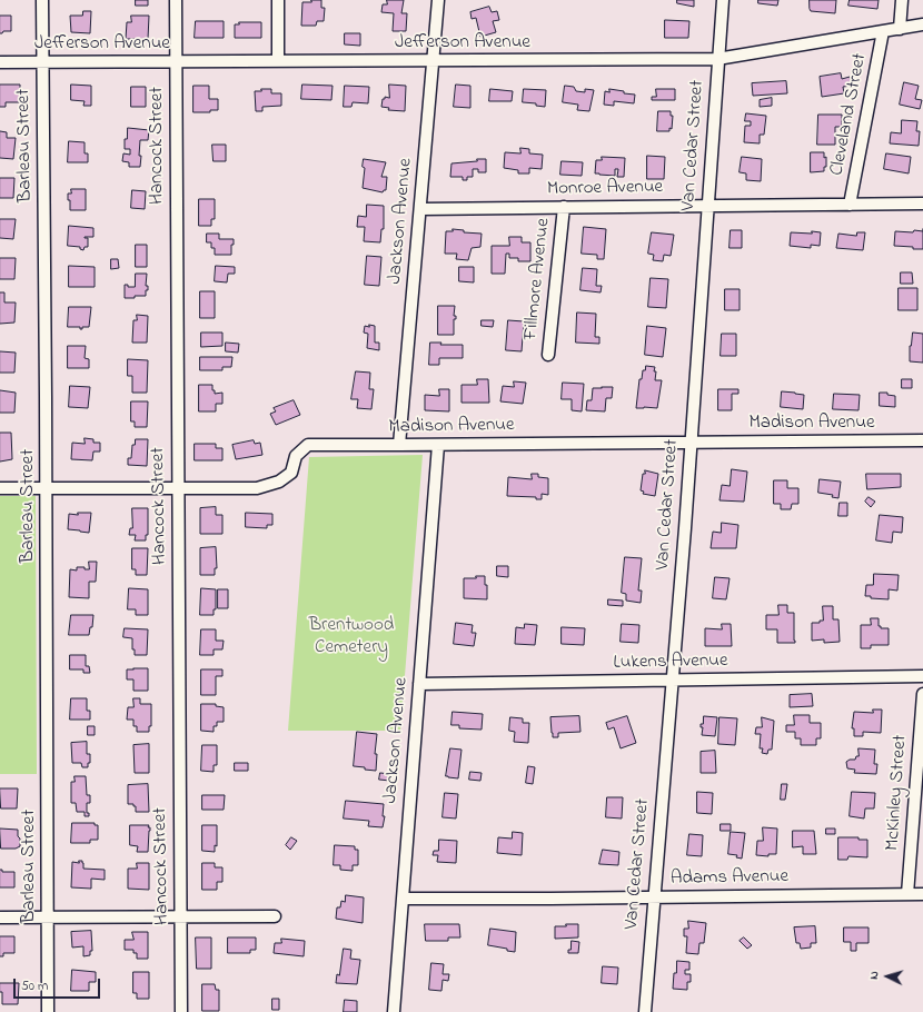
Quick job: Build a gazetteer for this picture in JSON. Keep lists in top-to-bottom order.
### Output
{
  "streets": {
    "street": [
      "Jefferson Avenue",
      "Cleveland Street",
      "Barleau Street",
      "Hancock Street",
      "Van Cedar Street",
      "Monroe Avenue",
      "Jackson Avenue",
      "Fillmore Avenue",
      "Madison Avenue",
      "Lukens Avenue",
      "McKinley Street",
      "Adams Avenue"
    ]
  },
  "crossings": [
    ["Jefferson Avenue", "Cleveland Street"],
    ["Jefferson Avenue", "Barleau Street"],
    ["Jefferson Avenue", "Hancock Street"],
    ["Jefferson Avenue", "Van Cedar Street"],
    ["Jefferson Avenue", "Jackson Avenue"],
    ["Cleveland Street", "Monroe Avenue"],
    ["Barleau Street", "Madison Avenue"],
    ["Hancock Street", "Madison Avenue"],
    ["Van Cedar Street", "Monroe Avenue"],
    ["Van Cedar Street", "Madison Avenue"],
    ["Van Cedar Street", "Lukens Avenue"],
    ["Van Cedar Street", "Adams Avenue"],
    ["Monroe Avenue", "Jackson Avenue"],
    ["Monroe Avenue", "Fillmore Avenue"],
    ["Jackson Avenue", "Madison Avenue"],
    ["Jackson Avenue", "Lukens Avenue"],
    ["Jackson Avenue", "Adams Avenue"],
    ["McKinley Street", "Adams Avenue"]
  ],
  "parks": ["Brentwood Cemetery"],
  "scale_bar": "50 m",
  "north": "left"
}
